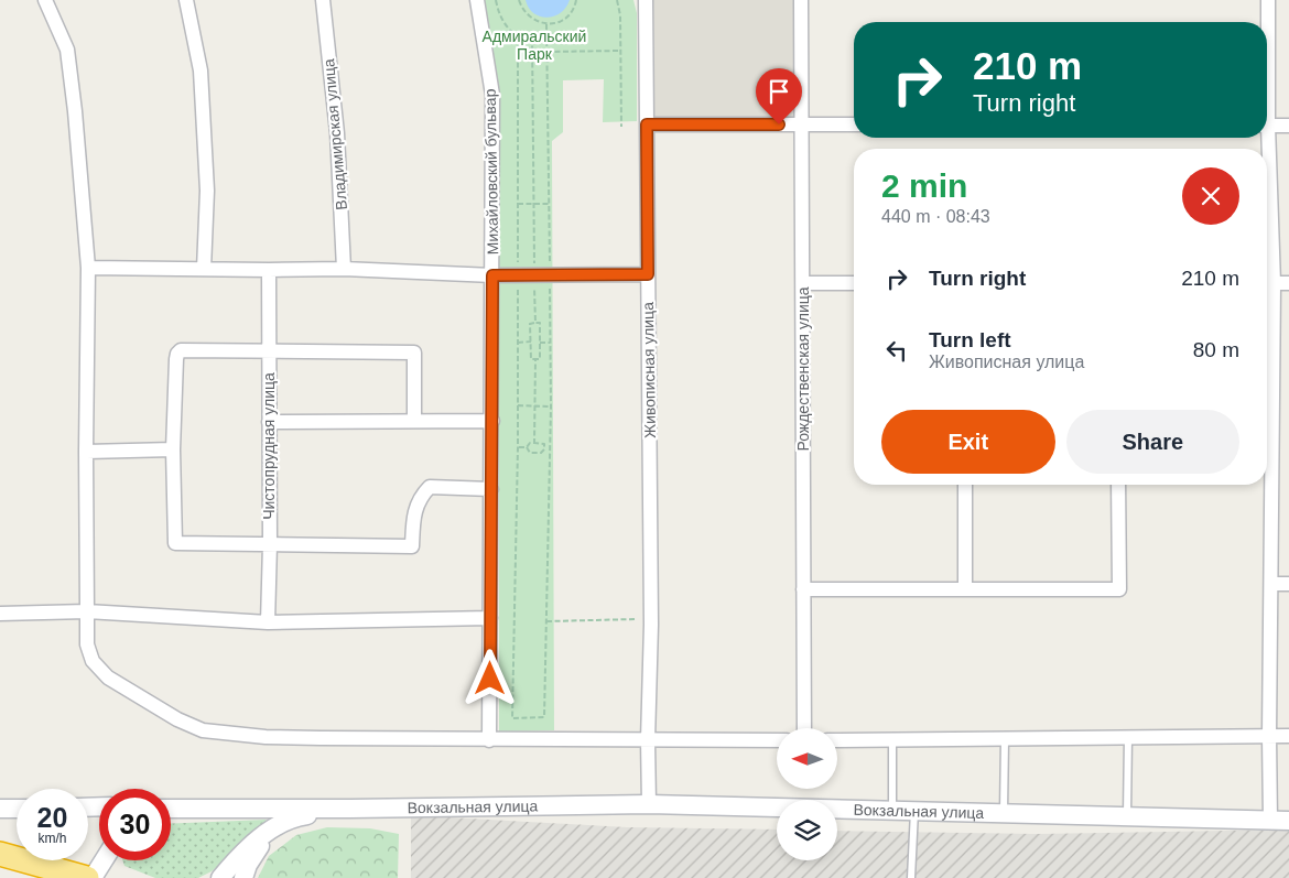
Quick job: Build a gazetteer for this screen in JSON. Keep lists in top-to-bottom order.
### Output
{
  "streets": {
    "main road": ["Вокзальная улица"],
    "street": [
      "Владимирская улица",
      "Михайловский бульвар",
      "Рождественская улица",
      "Живописная улица",
      "Чистопрудная улица"
    ]
  },
  "crossings": [
    ["Живописная улица", "Вокзальная улица"]
  ],
  "parks": ["Адмиральский Парк"],
  "north": "left",
  "page": {
    "turn": ["210 m", "Turn right"],
    "heading": ["2 min", "440 m · 08:43"],
    "list": [
      {
        "name": "Turn right",
        "value": "210 m"
      },
      {
        "name": "Turn left",
        "note": "Живописная улица",
        "value": "80 m"
      }
    ],
    "buttons": ["Exit", "Share"],
    "speed": "20 km/h",
    "limit": "30"
  }
}
